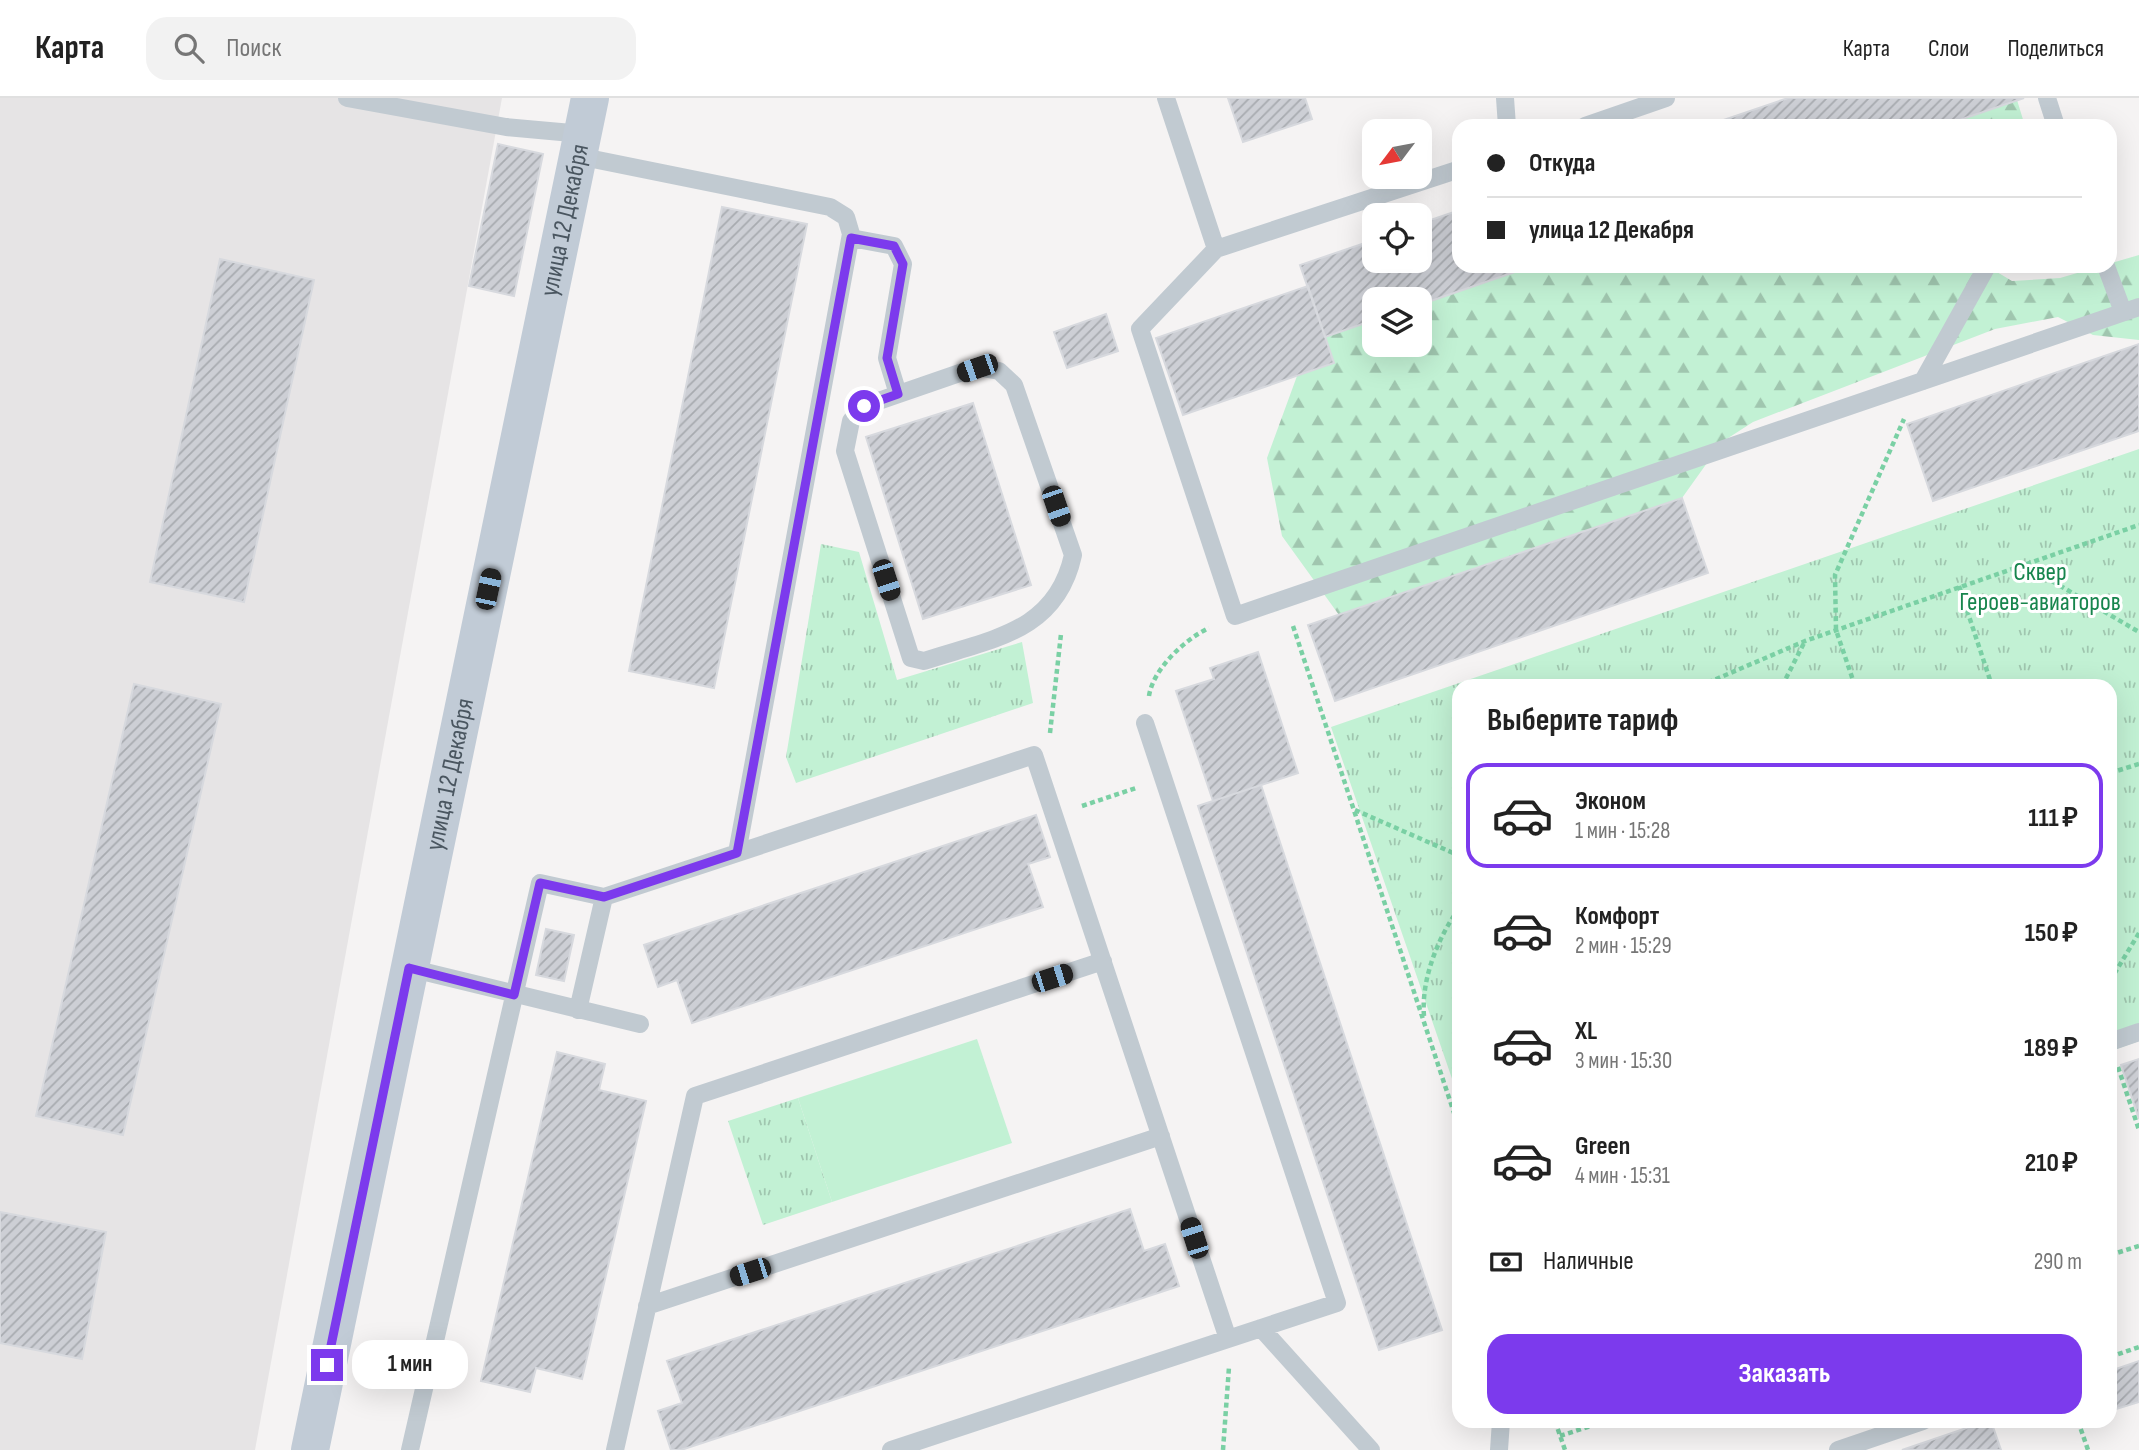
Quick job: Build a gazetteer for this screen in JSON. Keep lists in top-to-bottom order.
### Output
{
  "streets": {
    "main road": ["улица 12 Декабря"]
  },
  "parks": ["Сквер Героев-авиаторов"],
  "north": "bottom left",
  "page": {
    "header": "Карта",
    "search": "Поиск",
    "nav": ["Карта", "Слои", "Поделиться"],
    "banner": ["Откуда", "улица 12 Декабря"],
    "heading": "Выберите тариф",
    "list": [
      {
        "name": "Эконом",
        "note": "1 мин · 15:28",
        "value": "111 ₽"
      },
      {
        "name": "Комфорт",
        "note": "2 мин · 15:29",
        "value": "150 ₽"
      },
      {
        "name": "XL",
        "note": "3 мин · 15:30",
        "value": "189 ₽"
      },
      {
        "name": "Green",
        "note": "4 мин · 15:31",
        "value": "210 ₽"
      }
    ],
    "pay": ["Наличные", "290 m"],
    "buttons": "Заказать",
    "bubble": "1 мин"
  }
}
